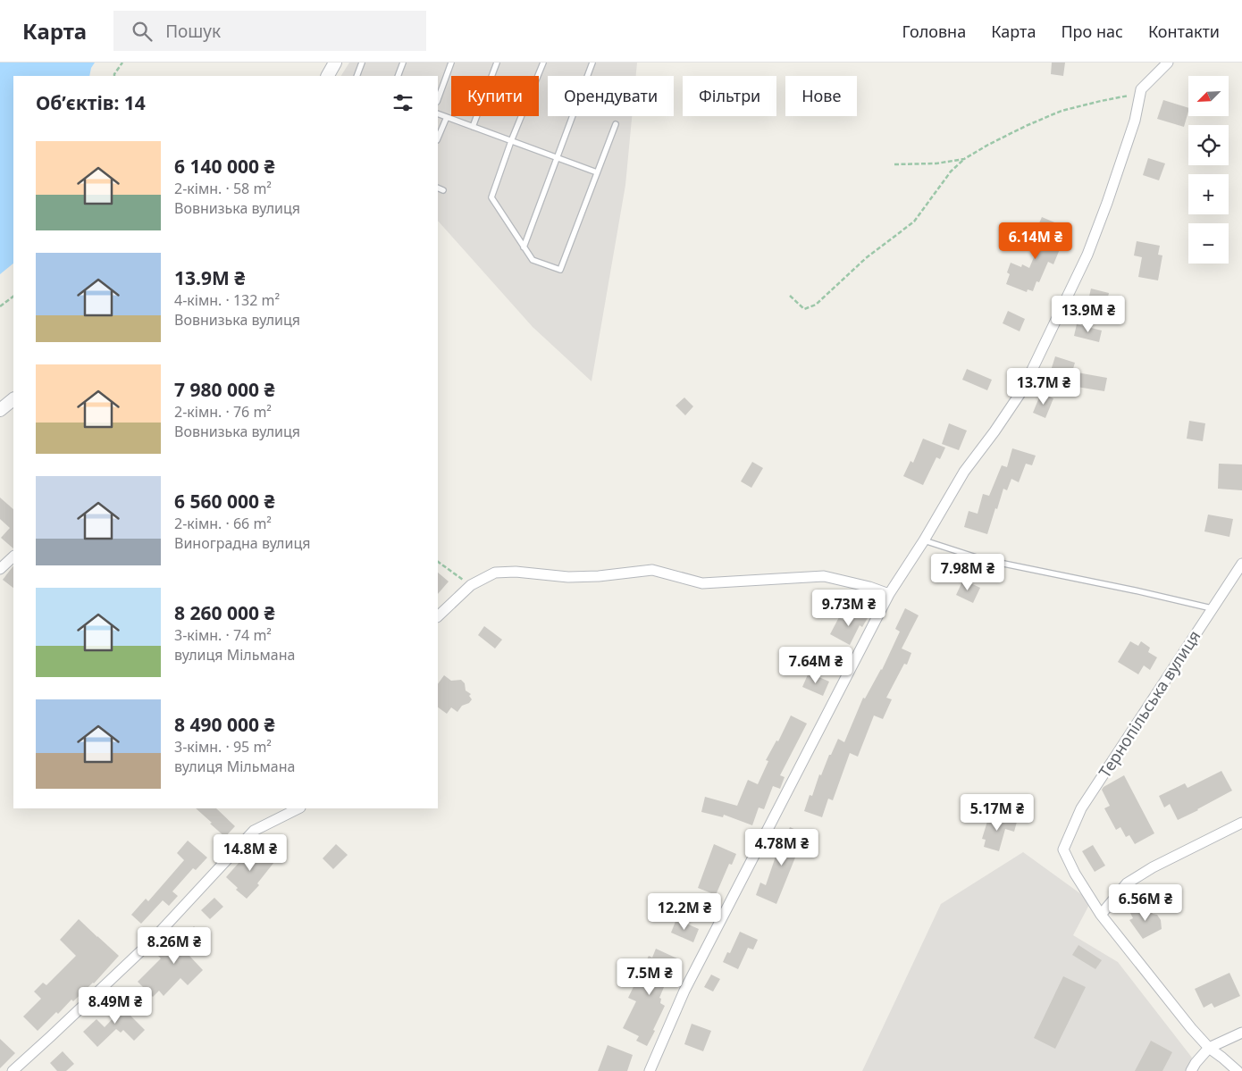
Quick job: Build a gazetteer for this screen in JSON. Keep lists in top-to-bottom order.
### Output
{
  "streets": {
    "street": ["Тернопільська вулиця"]
  },
  "north": "bottom left",
  "page": {
    "header": "Карта",
    "search": "Пошук",
    "nav": [
      "Головна",
      "Карта",
      "Про нас",
      "Контакти"
    ],
    "map_buttons": ["+", "−"],
    "chip": [
      "Купити",
      "Орендувати",
      "Фільтри",
      "Нове"
    ],
    "heading": "Об’єктів: 14",
    "list": [
      {
        "name": "6 140 000 ₴",
        "note": "2-кімн. · 58 m² · Вовнизька вулиця"
      },
      {
        "name": "13.9M ₴",
        "note": "4-кімн. · 132 m² · Вовнизька вулиця"
      },
      {
        "name": "7 980 000 ₴",
        "note": "2-кімн. · 76 m² · Вовнизька вулиця"
      },
      {
        "name": "6 560 000 ₴",
        "note": "2-кімн. · 66 m² · Виноградна вулиця"
      },
      {
        "name": "8 260 000 ₴",
        "note": "3-кімн. · 74 m² · вулиця Мільмана"
      },
      {
        "name": "8 490 000 ₴",
        "note": "3-кімн. · 95 m² · вулиця Мільмана"
      }
    ],
    "price": [
      "6.14M ₴",
      "13.9M ₴",
      "13.7M ₴",
      "7.98M ₴",
      "9.73M ₴",
      "7.64M ₴",
      "5.17M ₴",
      "4.78M ₴",
      "14.8M ₴",
      "6.56M ₴",
      "12.2M ₴",
      "8.26M ₴",
      "7.5M ₴",
      "8.49M ₴"
    ]
  }
}
